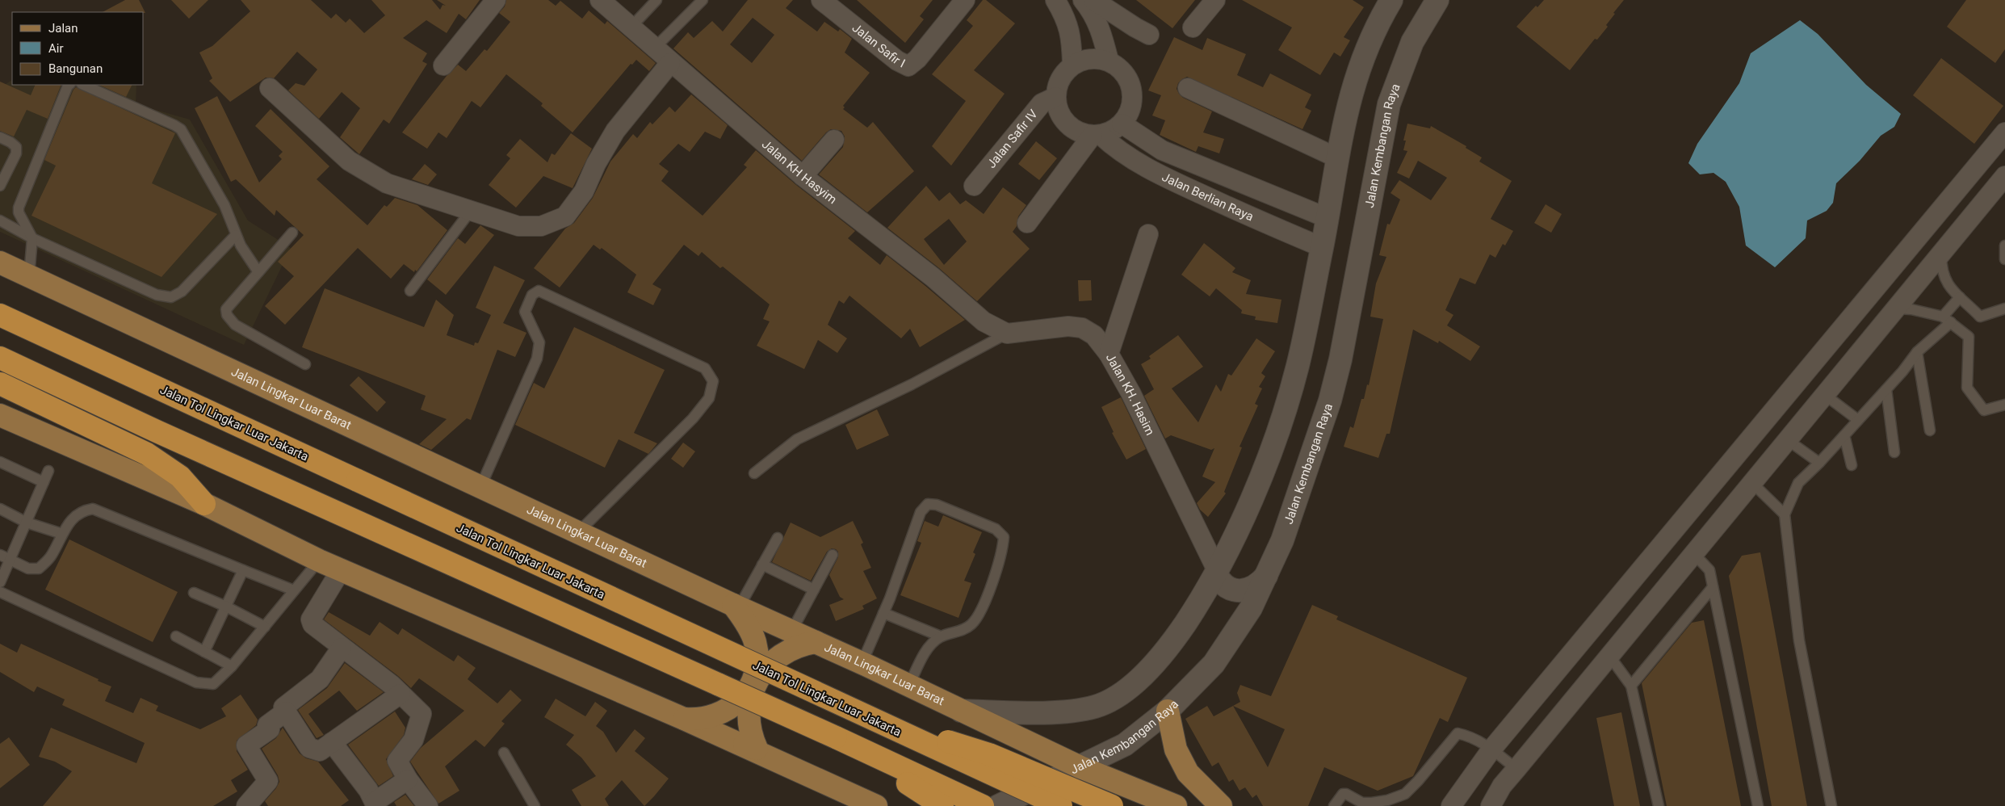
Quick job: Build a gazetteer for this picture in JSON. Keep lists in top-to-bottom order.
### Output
{
  "streets": {
    "highway": ["Jalan Tol Lingkar Luar Jakarta"],
    "main road": ["Jalan Kembangan Raya", "Jalan Lingkar Luar Barat"],
    "street": [
      "Jalan Safir I",
      "Jalan Safir IV",
      "Jalan KH Hasyim",
      "Jalan Berlian Raya",
      "Jalan KH. Hasim"
    ]
  },
  "crossings": [
    ["Jalan Safir IV", "Jalan Berlian Raya"],
    ["Jalan Kembangan Raya", "Jalan Lingkar Luar Barat"],
    ["Jalan KH Hasyim", "Jalan KH. Hasim"]
  ],
  "legend": ["Jalan", "Air", "Bangunan"]
}
